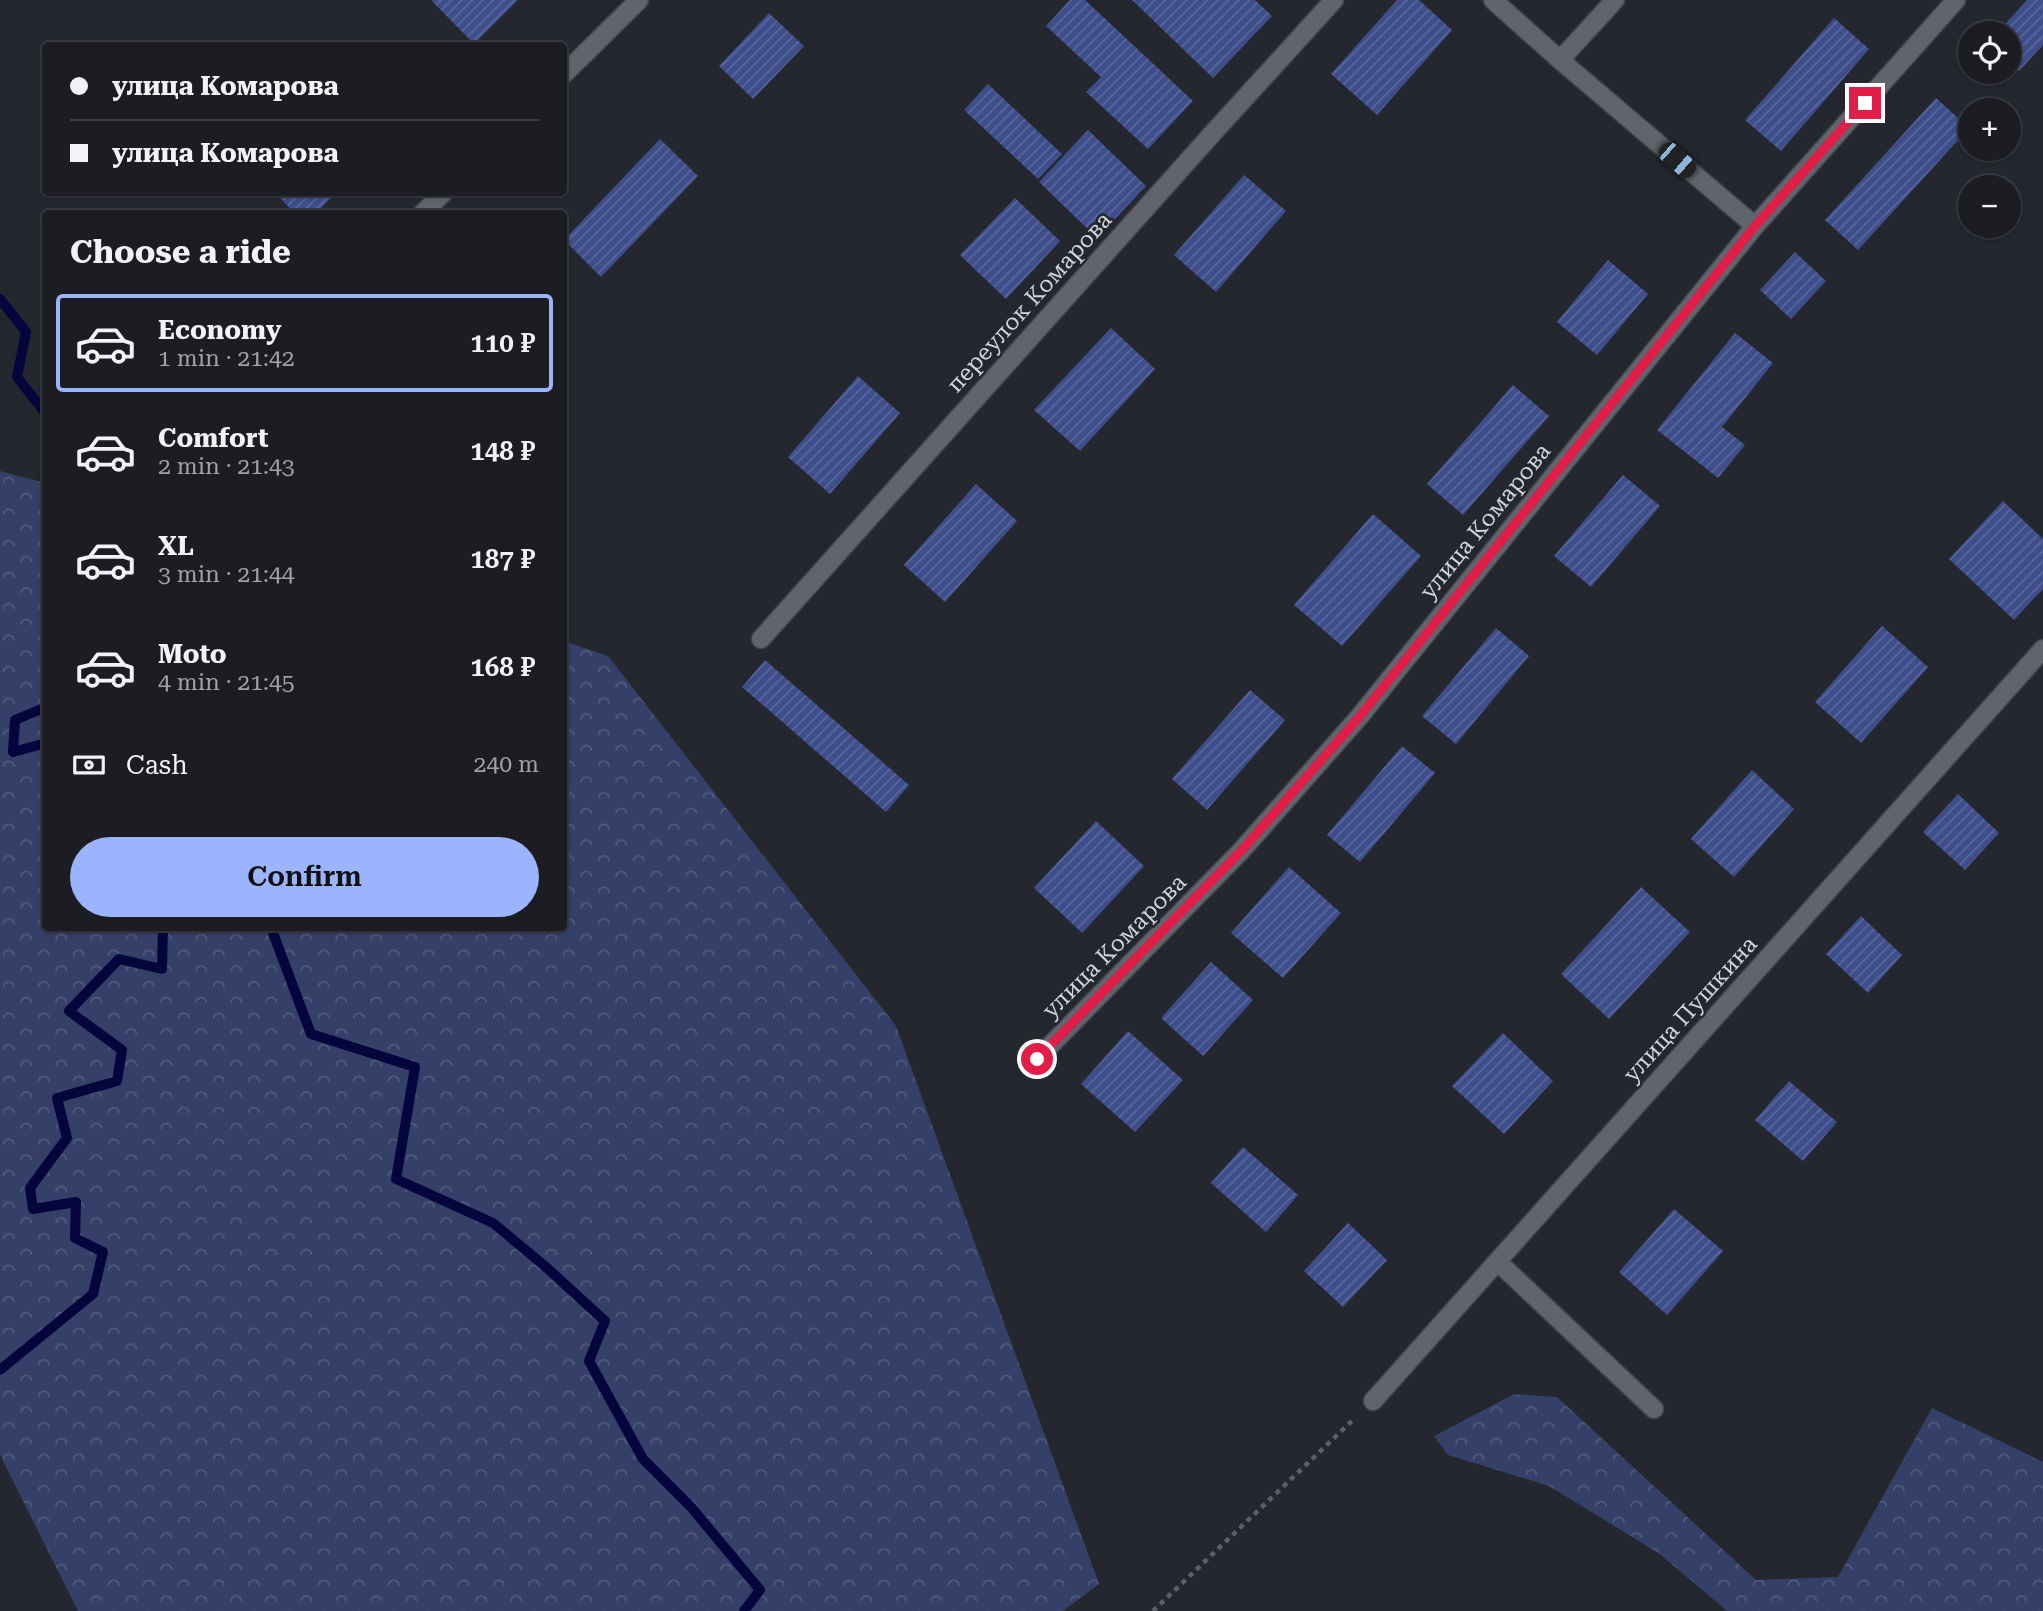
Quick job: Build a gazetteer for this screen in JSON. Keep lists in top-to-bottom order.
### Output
{
  "streets": {
    "street": ["переулок Комарова", "улица Комарова", "улица Пушкина"]
  },
  "page": {
    "map_buttons": ["+", "−"],
    "banner": ["улица Комарова", "улица Комарова"],
    "heading": "Choose a ride",
    "list": [
      {
        "name": "Economy",
        "note": "1 min · 21:42",
        "value": "110 ₽"
      },
      {
        "name": "Comfort",
        "note": "2 min · 21:43",
        "value": "148 ₽"
      },
      {
        "name": "XL",
        "note": "3 min · 21:44",
        "value": "187 ₽"
      },
      {
        "name": "Moto",
        "note": "4 min · 21:45",
        "value": "168 ₽"
      }
    ],
    "pay": ["Cash", "240 m"],
    "buttons": "Confirm"
  }
}
